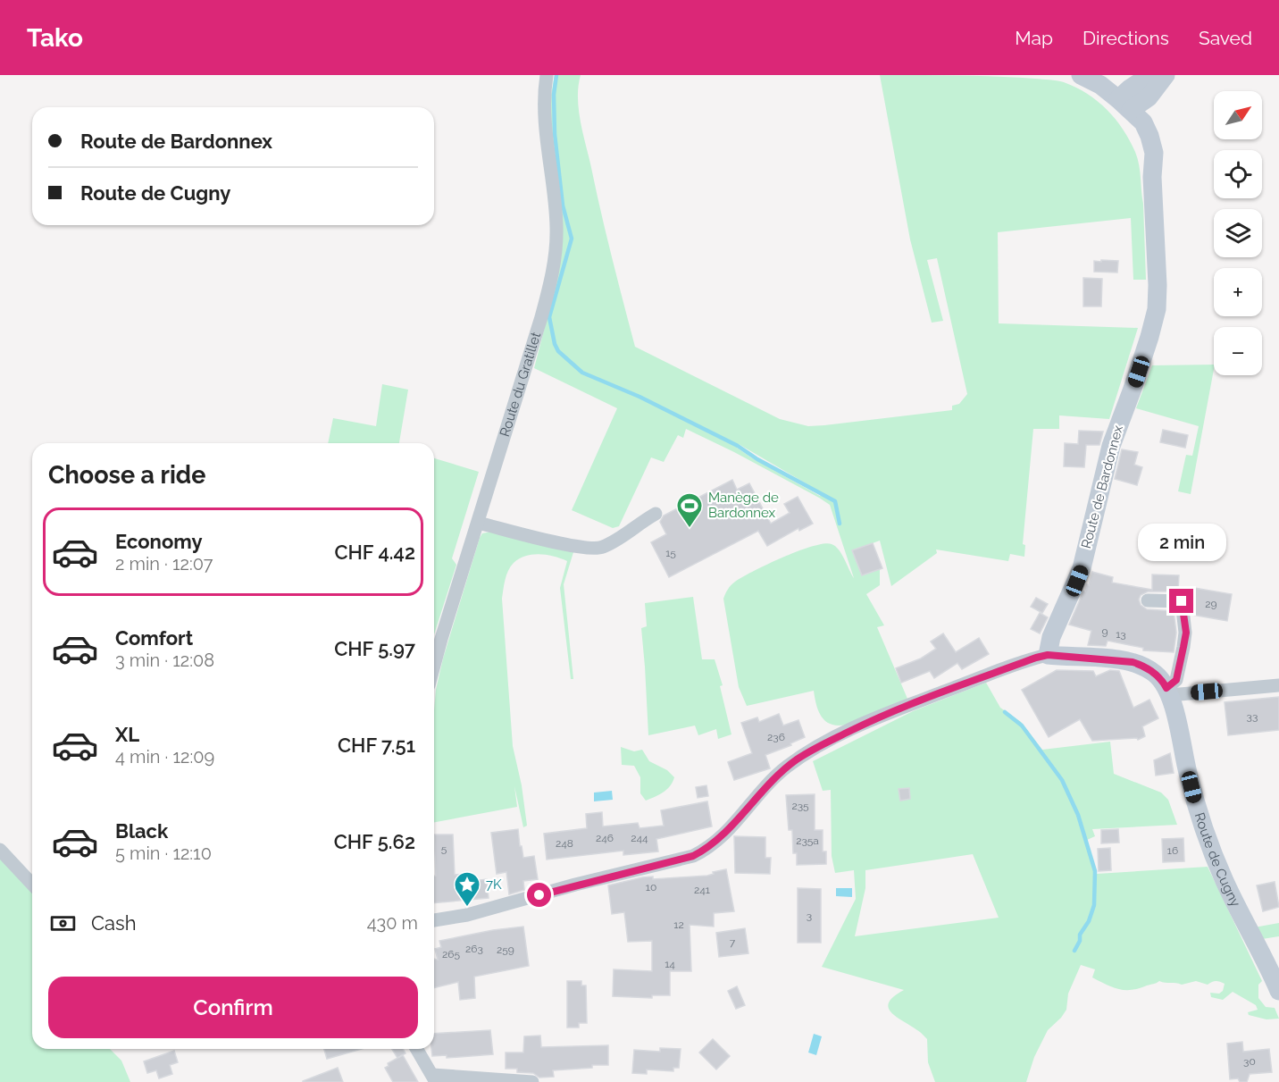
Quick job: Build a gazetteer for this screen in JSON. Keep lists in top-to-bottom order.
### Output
{
  "streets": {
    "street": ["Route du Gratillet", "Route de Bardonnex", "Route de Cugny"]
  },
  "places": {
    "sports": ["Manège de Bardonnex"],
    "place": ["7K"]
  },
  "house_numbers": [
    "15",
    "29",
    "9",
    "13",
    "33",
    "236",
    "235",
    "246",
    "244",
    "235a",
    "248",
    "5",
    "16",
    "10",
    "241",
    "3",
    "12",
    "7",
    "263",
    "259",
    "265",
    "14",
    "30"
  ],
  "north": "top right",
  "page": {
    "header": "Tako",
    "nav": ["Map", "Directions", "Saved"],
    "map_buttons": ["+", "−"],
    "banner": ["Route de Bardonnex", "Route de Cugny"],
    "heading": "Choose a ride",
    "list": [
      {
        "name": "Economy",
        "note": "2 min · 12:07",
        "value": "CHF 4.42"
      },
      {
        "name": "Comfort",
        "note": "3 min · 12:08",
        "value": "CHF 5.97"
      },
      {
        "name": "XL",
        "note": "4 min · 12:09",
        "value": "CHF 7.51"
      },
      {
        "name": "Black",
        "note": "5 min · 12:10",
        "value": "CHF 5.62"
      }
    ],
    "bubble": "2 min",
    "pay": ["Cash", "430 m"],
    "buttons": "Confirm"
  }
}
